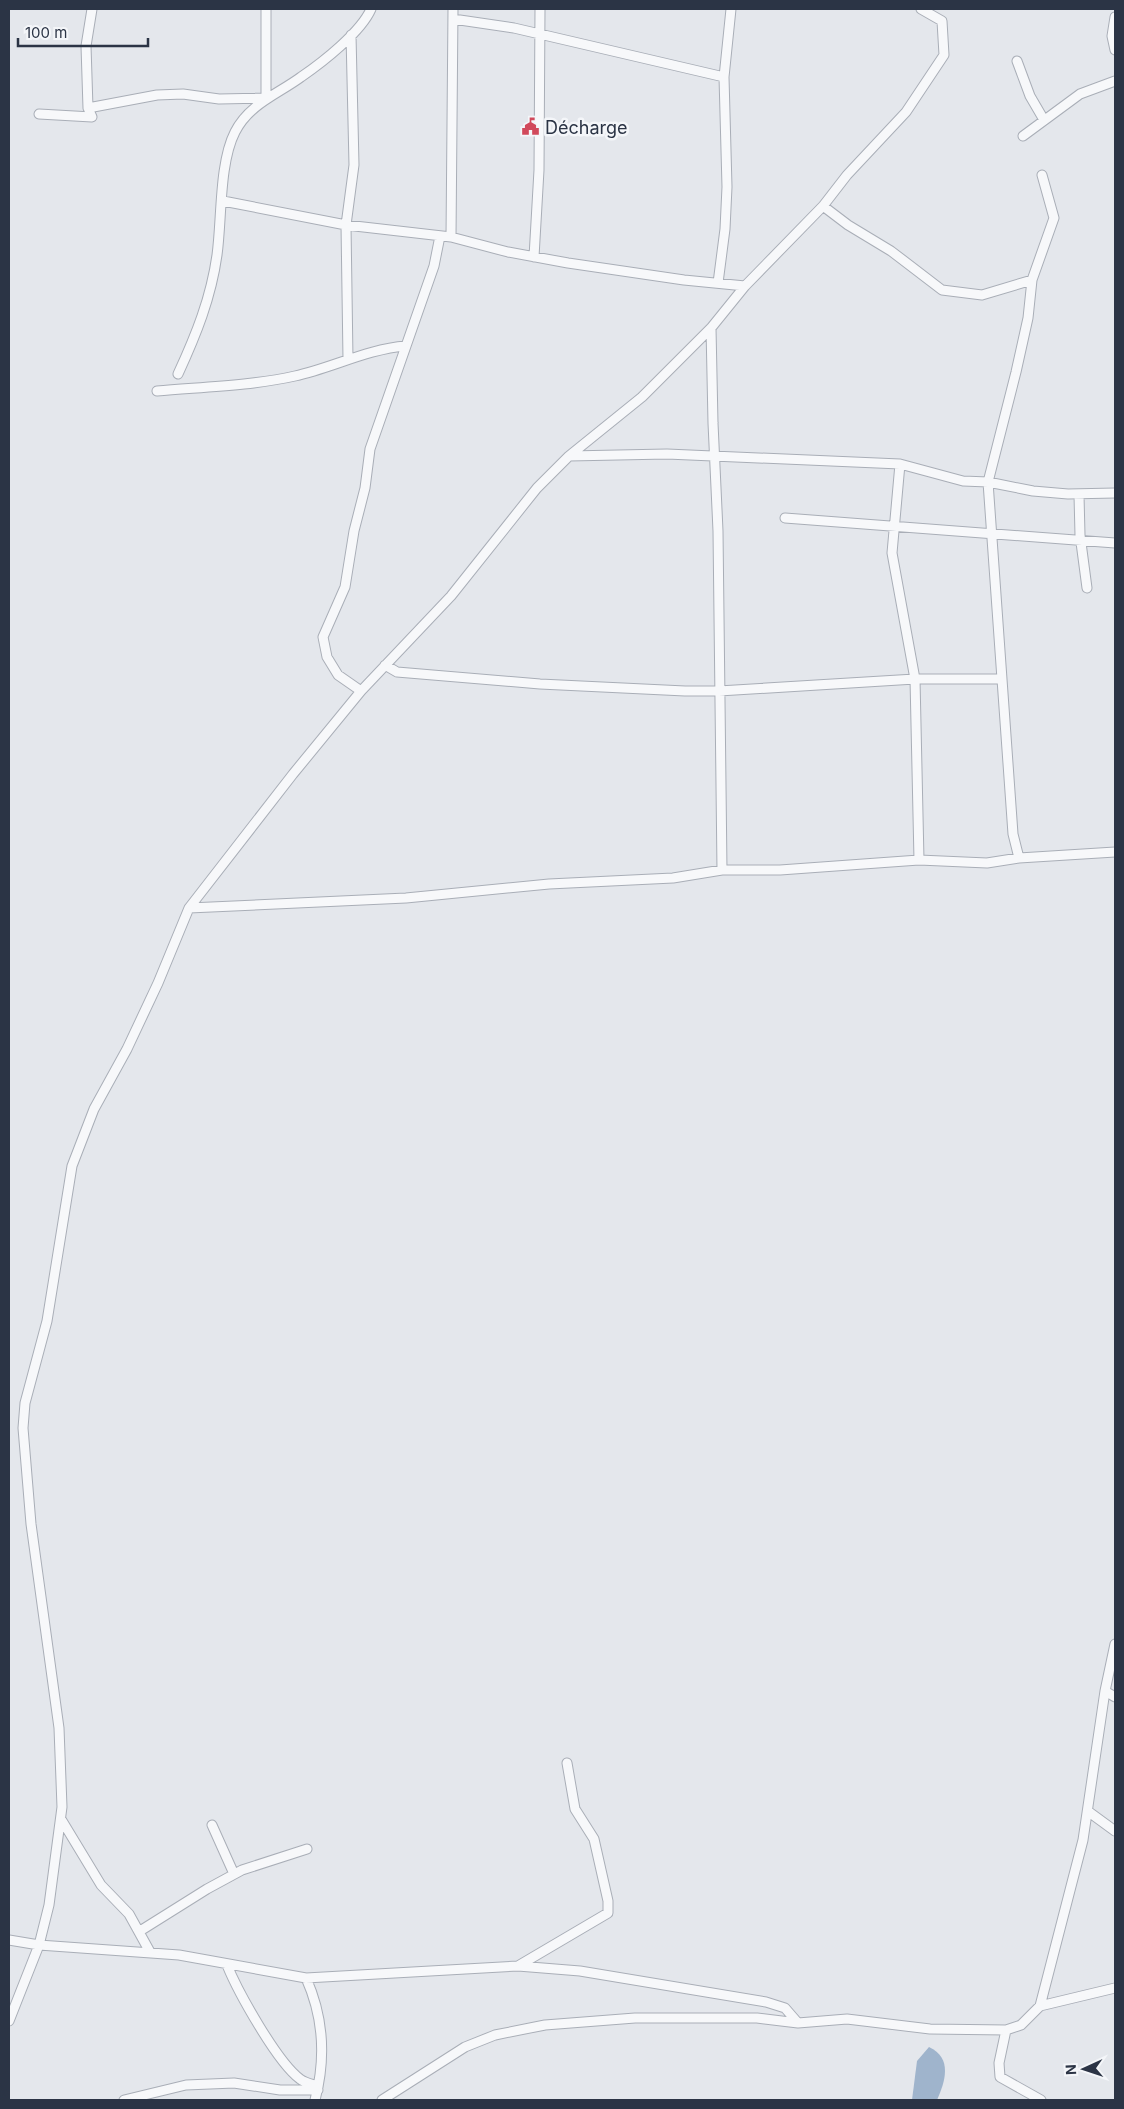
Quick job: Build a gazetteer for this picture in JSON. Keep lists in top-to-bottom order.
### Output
{
  "places": {
    "public building": ["Décharge"]
  },
  "scale_bar": "100 m",
  "north": "left"
}
